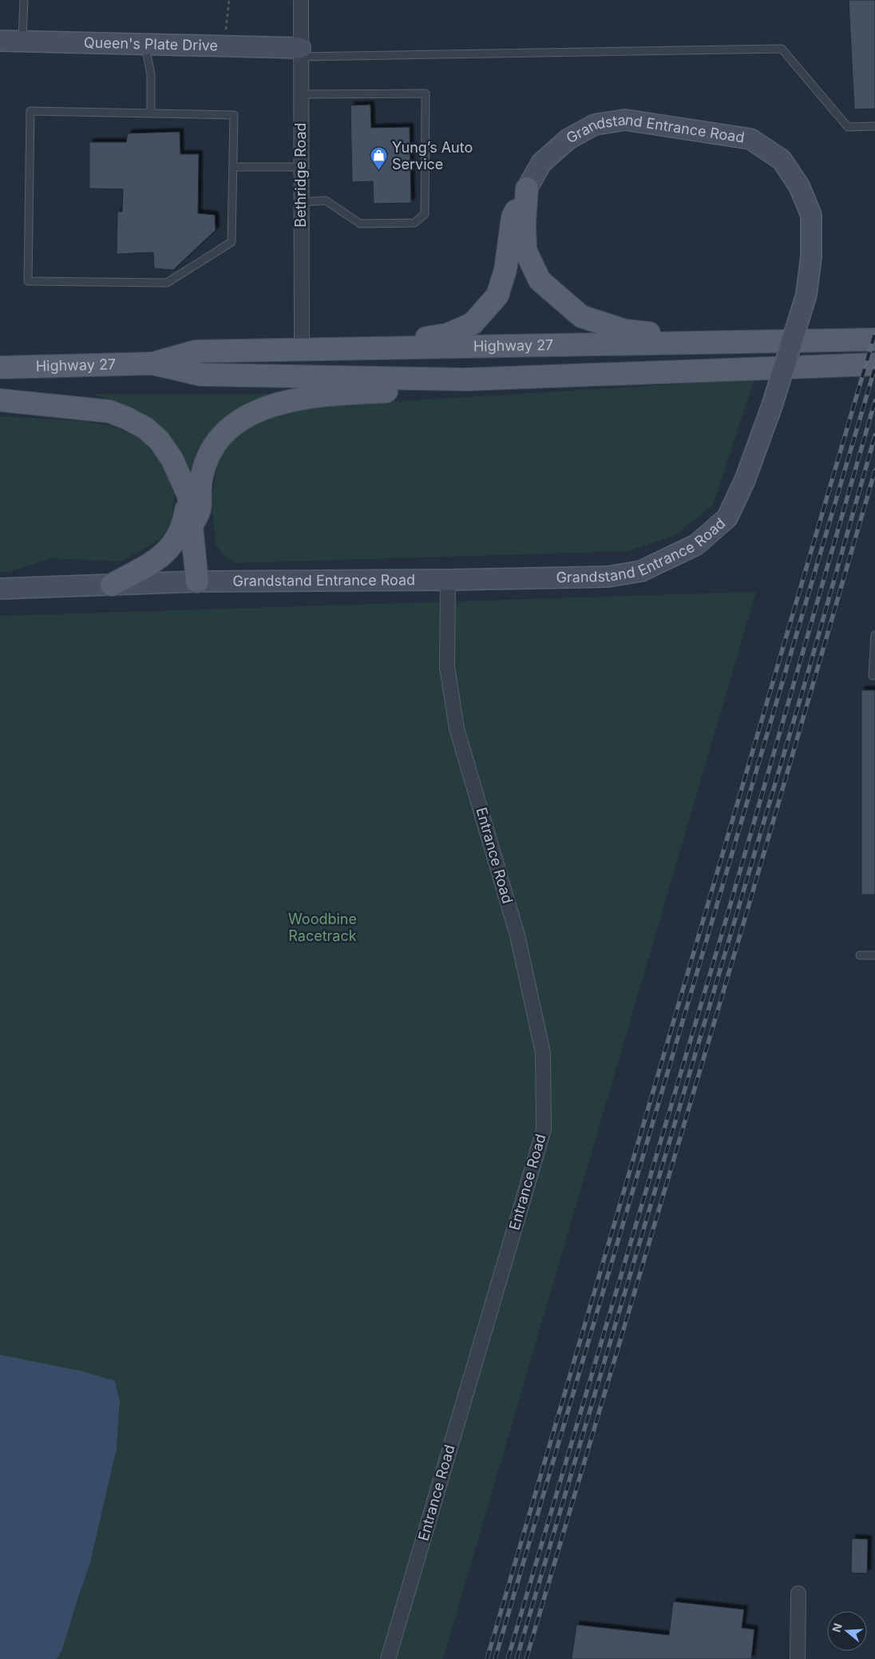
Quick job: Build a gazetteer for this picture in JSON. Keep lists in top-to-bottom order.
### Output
{
  "streets": {
    "main road": ["Highway 27"],
    "street": [
      "Queen's Plate Drive",
      "Grandstand Entrance Road",
      "Bethridge Road",
      "Entrance Road"
    ]
  },
  "crossings": [
    ["Queen's Plate Drive", "Bethridge Road"],
    ["Grandstand Entrance Road", "Entrance Road"],
    ["Bethridge Road", "Highway 27"]
  ],
  "parks": ["Woodbine Racetrack"],
  "places": {
    "shop": ["Yung’s Auto Service"]
  },
  "north": "left"
}
